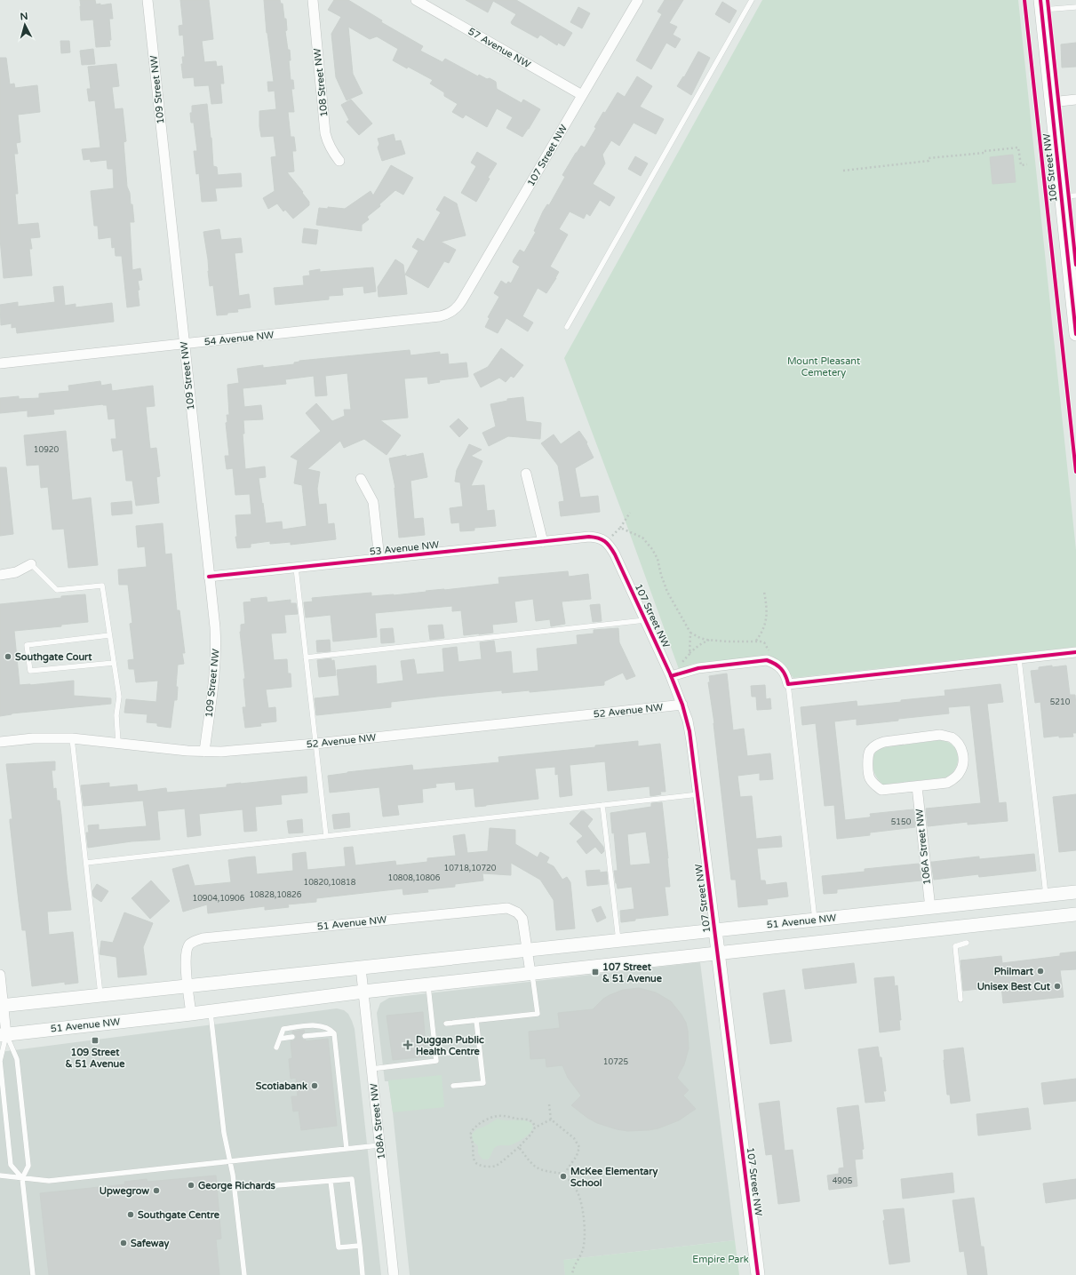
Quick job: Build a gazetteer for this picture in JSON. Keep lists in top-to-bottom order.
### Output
{
  "streets": {
    "main road": ["107 Street NW", "106 Street NW", "51 Avenue NW"],
    "street": [
      "57 Avenue NW",
      "108 Street NW",
      "109 Street NW",
      "54 Avenue NW",
      "53 Avenue NW",
      "52 Avenue NW",
      "106A Street NW",
      "108A Street NW"
    ]
  },
  "crossings": [
    ["57 Avenue NW", "107 Street NW"],
    ["109 Street NW", "54 Avenue NW"],
    ["109 Street NW", "53 Avenue NW"],
    ["109 Street NW", "52 Avenue NW"],
    ["107 Street NW", "54 Avenue NW"],
    ["107 Street NW", "53 Avenue NW"],
    ["107 Street NW", "52 Avenue NW"],
    ["107 Street NW", "51 Avenue NW"],
    ["106A Street NW", "51 Avenue NW"],
    ["51 Avenue NW", "108A Street NW"]
  ],
  "parks": ["Mount Pleasant Cemetery", "Empire Park"],
  "places": {
    "other": [
      "Southgate Court",
      "Philmart",
      "Unisex Best Cut",
      "Scotiabank",
      "McKee Elementary School",
      "George Richards",
      "Upwegrow",
      "Southgate Centre",
      "Safeway"
    ],
    "transit": ["107 Street & 51 Avenue", "109 Street & 51 Avenue"],
    "health": ["Duggan Public Health Centre"]
  },
  "house_numbers": [
    "10920",
    "5210",
    "5150",
    "10718,10720",
    "10808,10806",
    "10820,10818",
    "10828,10826",
    "10904,10906",
    "10725",
    "4905"
  ],
  "north": "top"
}
